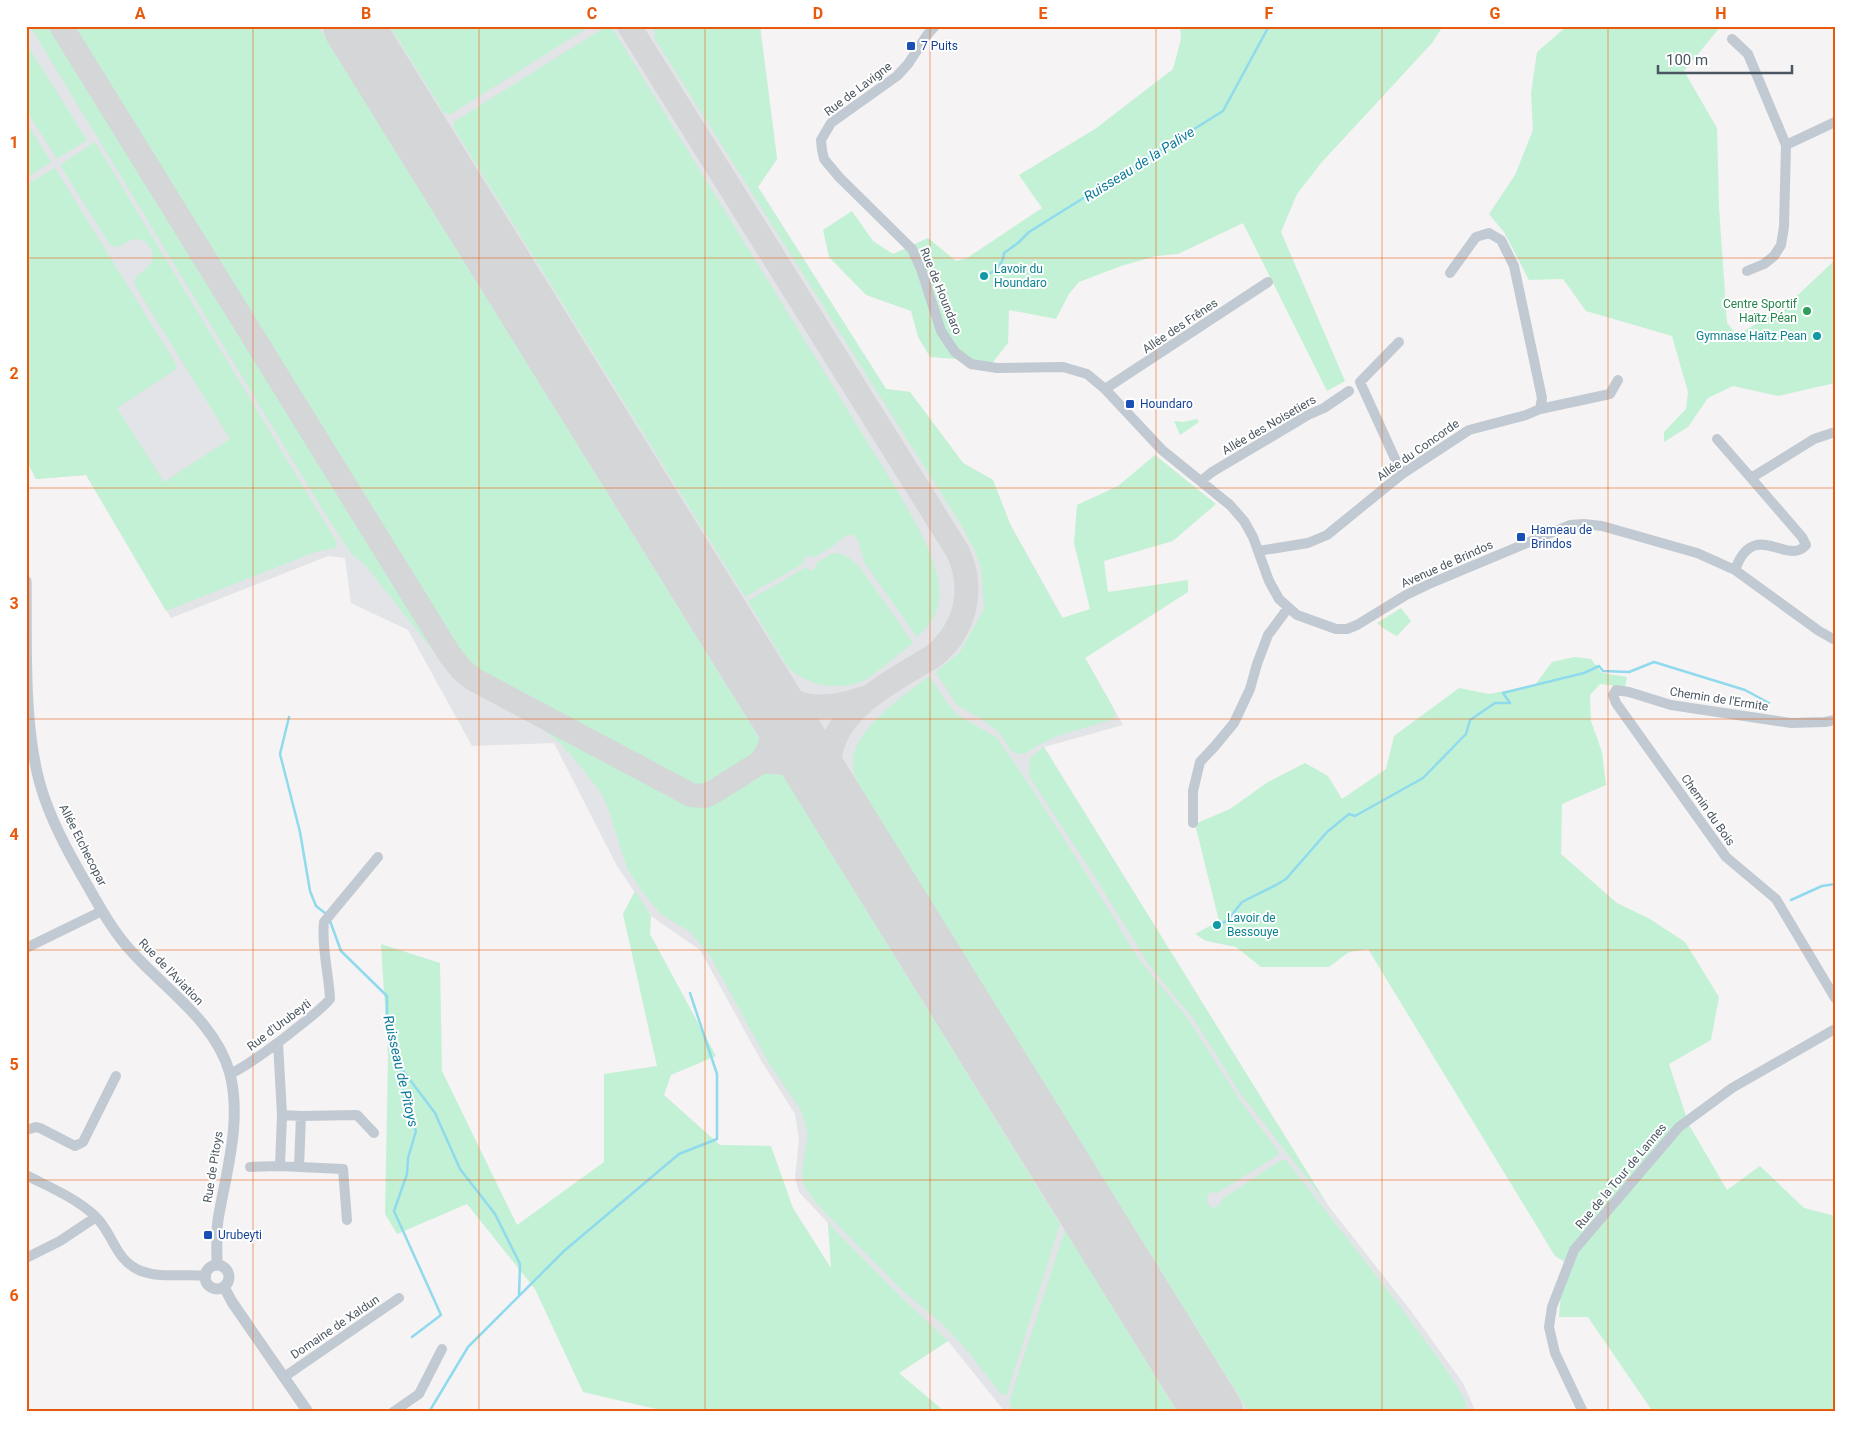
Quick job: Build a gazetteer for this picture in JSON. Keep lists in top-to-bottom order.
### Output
{
  "streets": {
    "street": [
      "Rue de Lavigne",
      "Rue de Houndaro",
      "Allée des Frênes",
      "Allée des Noisetiers",
      "Allée du Concorde",
      "Avenue de Brindos",
      "Chemin de l'Ermite",
      "Chemin du Bois",
      "Allée Etchecopar",
      "Rue de l'Aviation",
      "Rue d'Urubeyti",
      "Rue de Pitoys",
      "Rue de la Tour de Lannes",
      "Domaine de Xaldun"
    ]
  },
  "crossings": [
    ["Rue de Lavigne", "Rue de Houndaro"],
    ["Rue de Houndaro", "Allée des Frênes"],
    ["Rue de Houndaro", "Allée des Noisetiers"],
    ["Rue de Houndaro", "Allée du Concorde"],
    ["Rue de Houndaro", "Avenue de Brindos"],
    ["Chemin de l'Ermite", "Chemin du Bois"],
    ["Allée Etchecopar", "Rue de l'Aviation"],
    ["Rue de l'Aviation", "Rue d'Urubeyti"],
    ["Rue de l'Aviation", "Rue de Pitoys"],
    ["Rue d'Urubeyti", "Rue de Pitoys"]
  ],
  "water": ["Ruisseau de la Palive", "Ruisseau de Pitoys"],
  "places": {
    "transit": [
      "7 Puits",
      "Houndaro",
      "Hameau de Brindos",
      "Urubeyti"
    ],
    "other": [
      "Lavoir du Houndaro",
      "Centre Sportif Haïtz Péan",
      "Gymnase Haïtz Pean",
      "Lavoir de Bessouye"
    ]
  },
  "scale_bar": "100 m",
  "grid": {
    "columns": [
      "A",
      "B",
      "C",
      "D",
      "E",
      "F",
      "G",
      "H"
    ],
    "rows": [
      "1",
      "2",
      "3",
      "4",
      "5",
      "6"
    ]
  }
}
